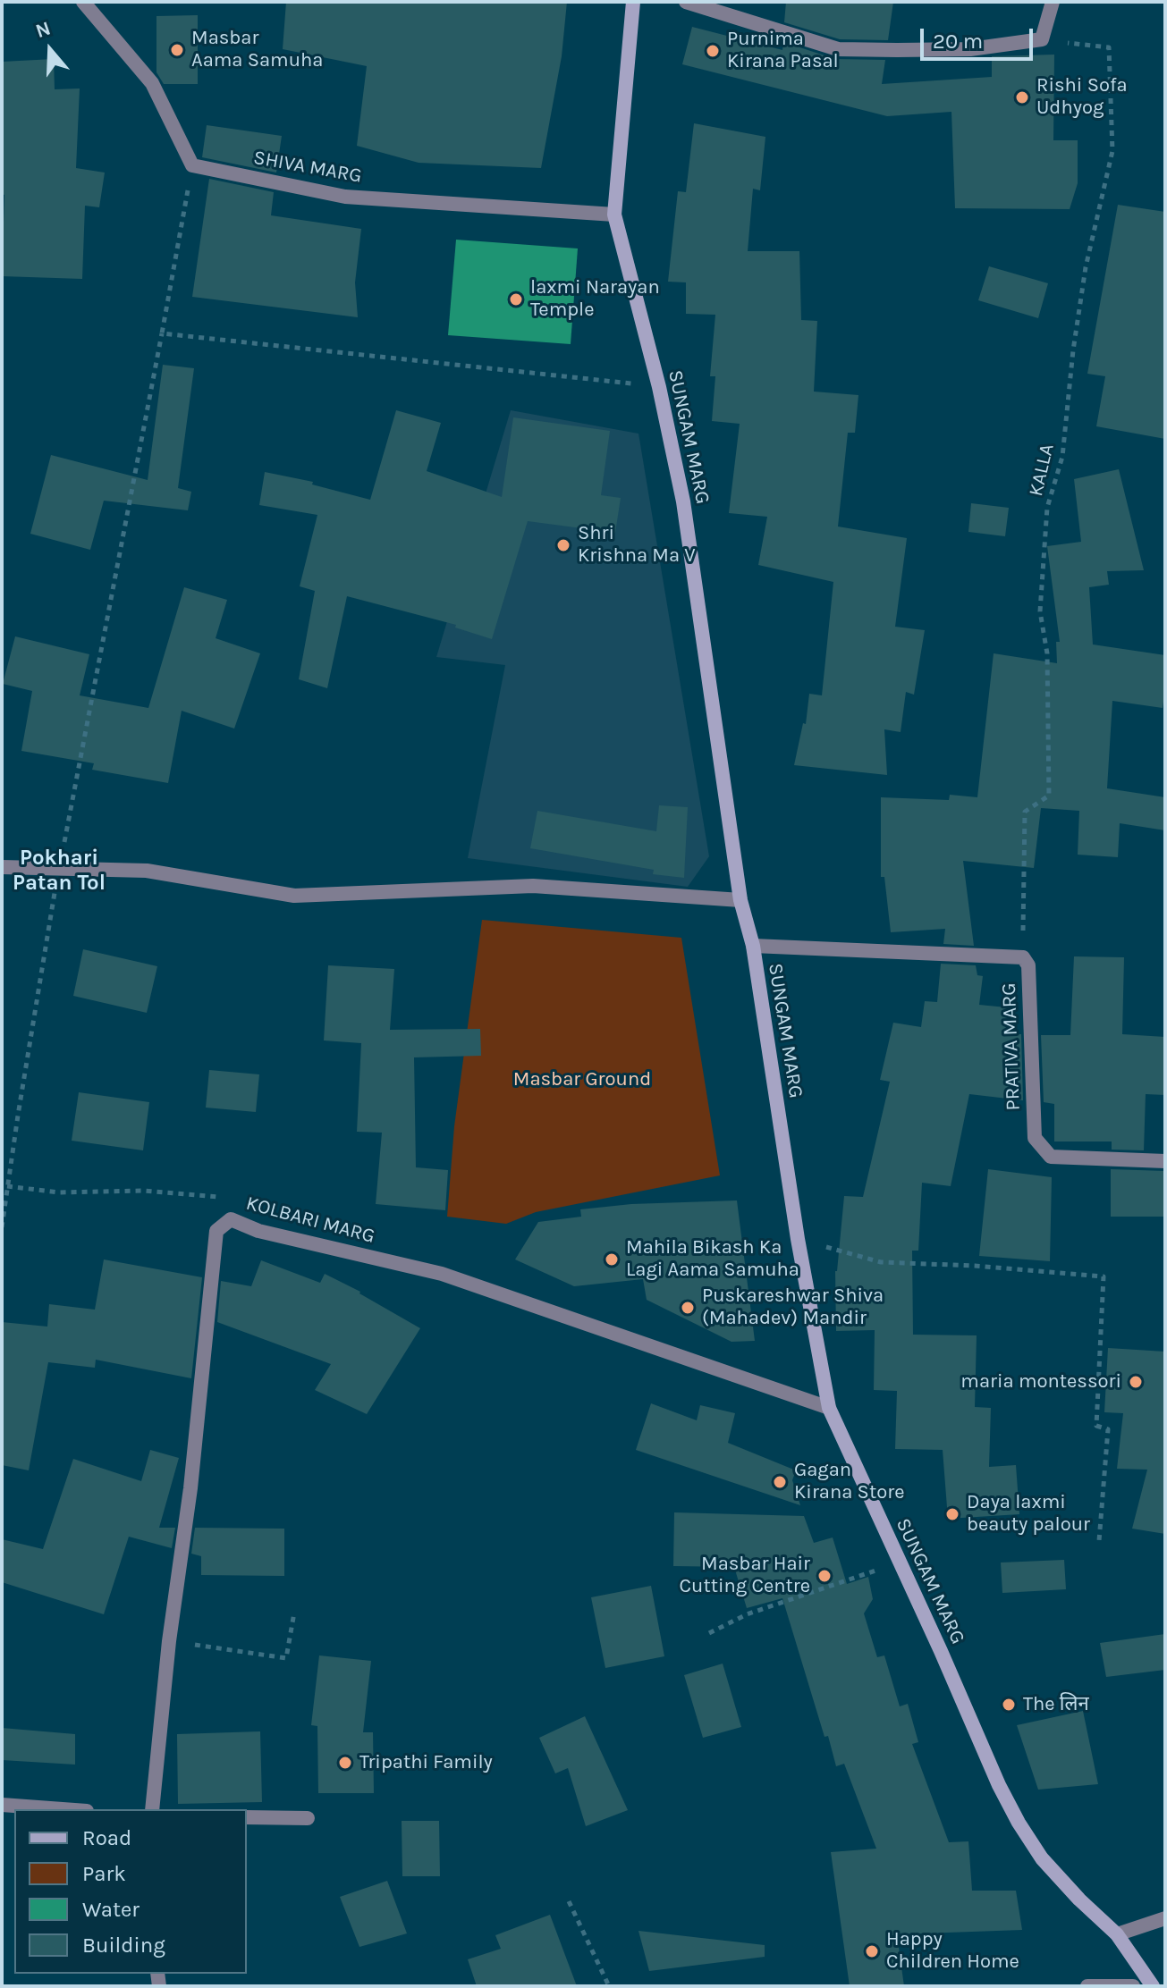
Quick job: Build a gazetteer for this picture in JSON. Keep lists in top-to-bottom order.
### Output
{
  "streets": {
    "main road": ["SUNGAM MARG"],
    "street": ["SHIVA MARG", "PRATIVA MARG", "KOLBARI MARG"],
    "path": ["KALLA"]
  },
  "crossings": [
    ["SHIVA MARG", "SUNGAM MARG"],
    ["SUNGAM MARG", "PRATIVA MARG"],
    ["SUNGAM MARG", "KOLBARI MARG"],
    ["KALLA", "PRATIVA MARG"]
  ],
  "districts": ["Pokhari Patan Tol"],
  "parks": ["Masbar Ground"],
  "places": [
    "Masbar Aama Samuha",
    "Purnima Kirana Pasal",
    "Rishi Sofa Udhyog",
    "laxmi Narayan Temple",
    "Shri Krishna Ma V",
    "Mahila Bikash Ka Lagi Aama Samuha",
    "Puskareshwar Shiva (Mahadev) Mandir",
    "maria montessori",
    "Gagan Kirana Store",
    "Daya laxmi beauty palour",
    "Masbar Hair Cutting Centre",
    "The लिन",
    "Tripathi Family",
    "Happy Children Home"
  ],
  "legend": [
    "Road",
    "Park",
    "Water",
    "Building"
  ],
  "scale_bar": "20 m",
  "north": "top"
}
